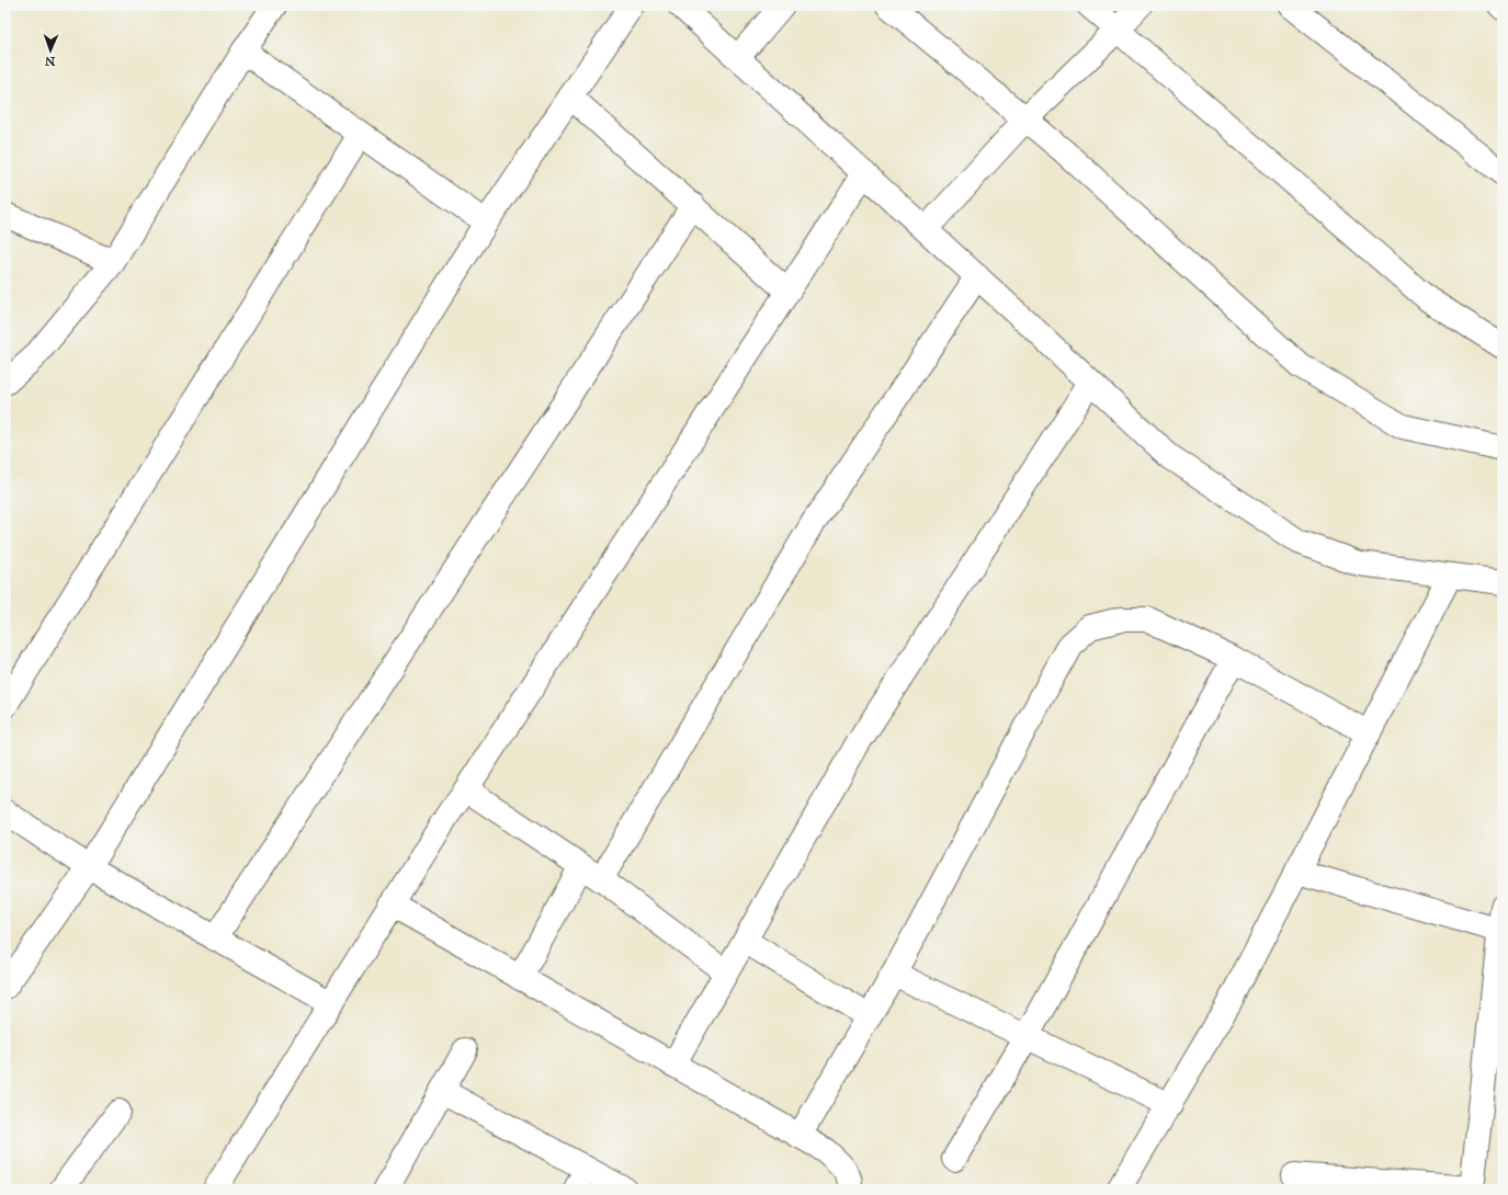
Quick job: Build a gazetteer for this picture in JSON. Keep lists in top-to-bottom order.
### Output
{
  "north": "bottom"
}
